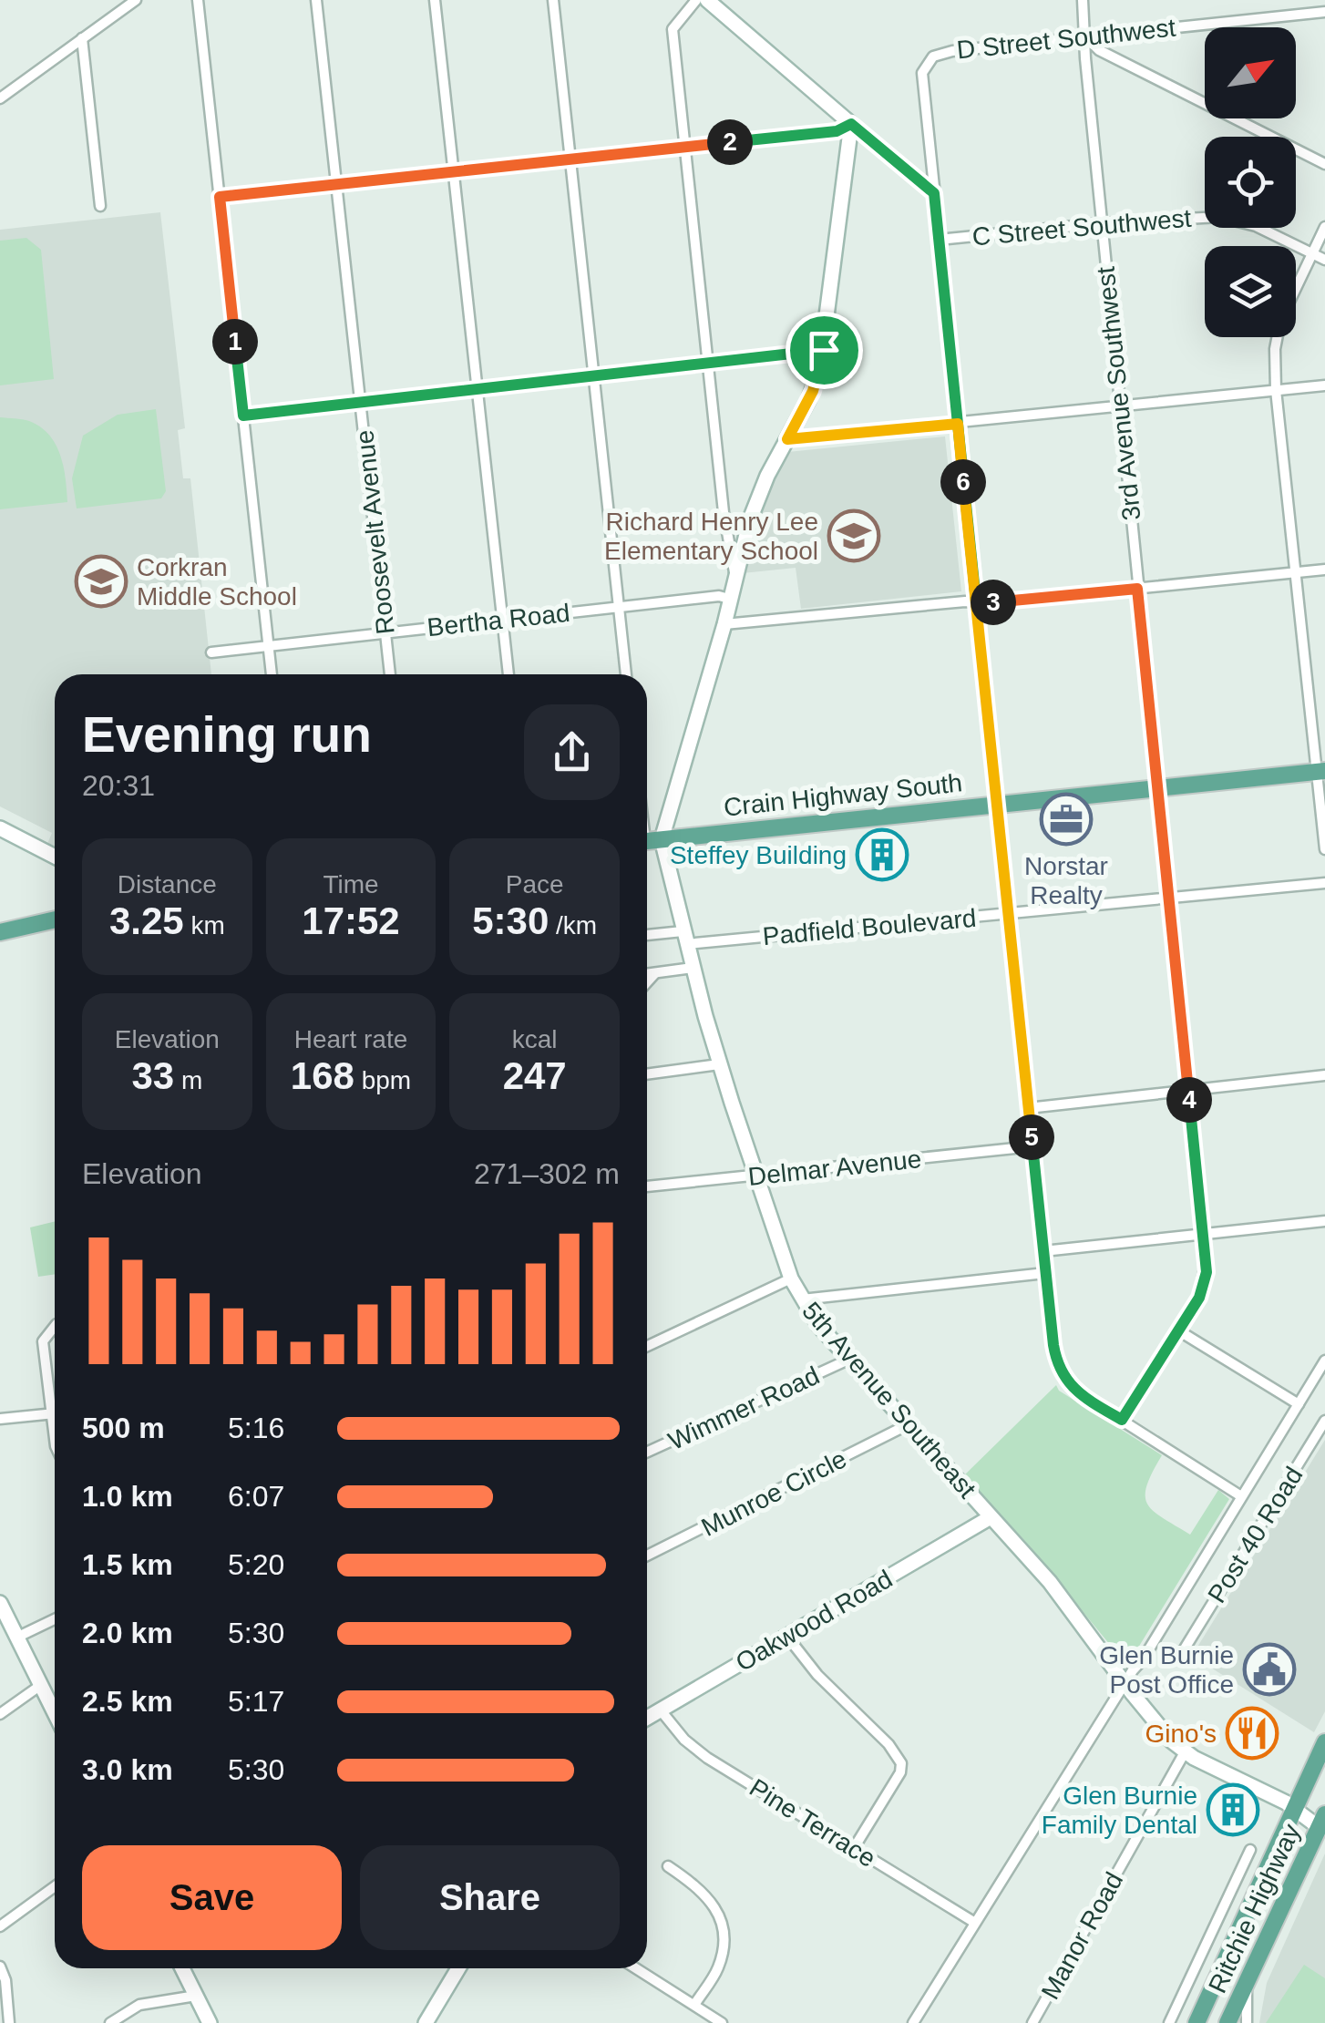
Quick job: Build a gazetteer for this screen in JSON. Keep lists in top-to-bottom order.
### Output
{
  "streets": {
    "main road": ["Crain Highway South", "Ritchie Highway"],
    "street": [
      "D Street Southwest",
      "C Street Southwest",
      "3rd Avenue Southwest",
      "Roosevelt Avenue",
      "Bertha Road",
      "Padfield Boulevard",
      "Delmar Avenue",
      "5th Avenue Southeast",
      "Wimmer Road",
      "Munroe Circle",
      "Post 40 Road",
      "Oakwood Road",
      "Pine Terrace",
      "Manor Road"
    ]
  },
  "crossings": [
    ["D Street Southwest", "3rd Avenue Southwest"],
    ["C Street Southwest", "3rd Avenue Southwest"],
    ["3rd Avenue Southwest", "Crain Highway South"],
    ["3rd Avenue Southwest", "Padfield Boulevard"],
    ["Roosevelt Avenue", "Bertha Road"],
    ["Crain Highway South", "5th Avenue Southeast"],
    ["Padfield Boulevard", "5th Avenue Southeast"],
    ["Delmar Avenue", "5th Avenue Southeast"],
    ["5th Avenue Southeast", "Wimmer Road"],
    ["5th Avenue Southeast", "Munroe Circle"],
    ["5th Avenue Southeast", "Oakwood Road"],
    ["5th Avenue Southeast", "Ritchie Highway"],
    ["5th Avenue Southeast", "Manor Road"],
    ["Oakwood Road", "Pine Terrace"]
  ],
  "places": {
    "school or university": ["Richard Henry Lee Elementary School", "Corkran Middle School"],
    "office": ["Norstar Realty"],
    "building": ["Steffey Building", "Glen Burnie Family Dental"],
    "public building": ["Glen Burnie Post Office"],
    "restaurant": ["Gino's"]
  },
  "north": "top right",
  "page": {
    "pins": [
      "2",
      "1",
      "6",
      "3",
      "4",
      "5"
    ],
    "heading": ["Evening run", "20:31"],
    "stats": [
      ["Distance", "3.25 km"],
      ["Time", "17:52"],
      ["Pace", "5:30 /km"],
      ["Elevation", "33 m"],
      ["Heart rate", "168 bpm"],
      ["kcal", "247"]
    ],
    "chart": ["Elevation", "271–302 m"],
    "list": [
      {
        "name": "500 m",
        "note": "5:16"
      },
      {
        "name": "1.0 km",
        "note": "6:07"
      },
      {
        "name": "1.5 km",
        "note": "5:20"
      },
      {
        "name": "2.0 km",
        "note": "5:30"
      },
      {
        "name": "2.5 km",
        "note": "5:17"
      },
      {
        "name": "3.0 km",
        "note": "5:30"
      }
    ],
    "buttons": ["Save", "Share"]
  }
}
